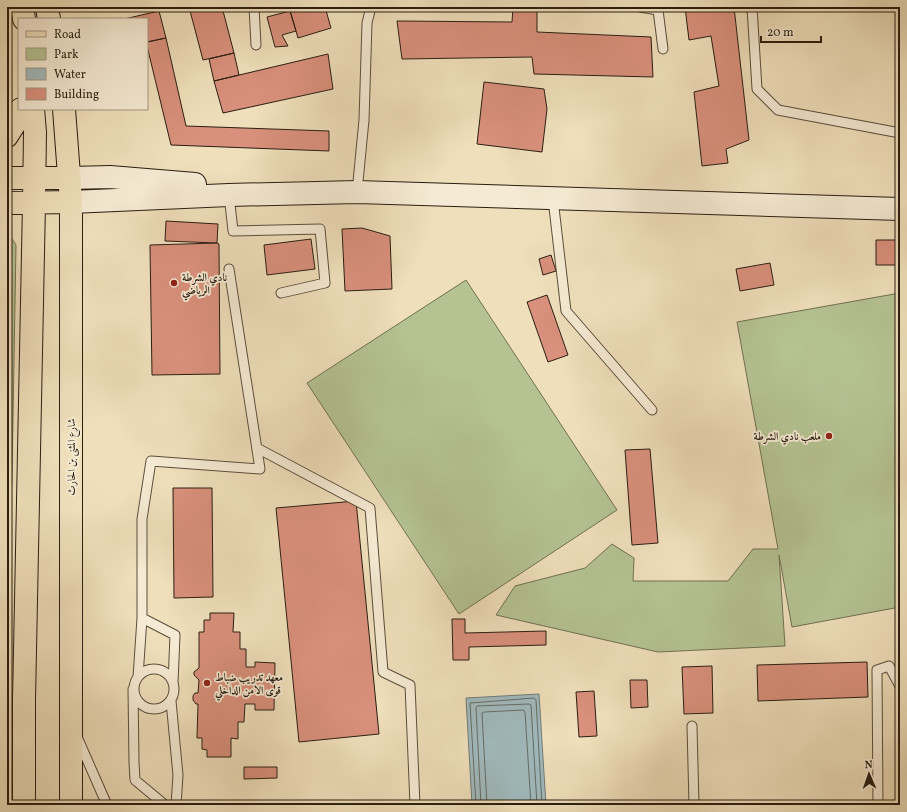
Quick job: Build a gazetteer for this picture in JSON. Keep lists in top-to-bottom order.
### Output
{
  "streets": {
    "main road": ["شارع المثنى بن الحارث"]
  },
  "places": ["نادي الشرطة الرياضي", "ملعب نادي الشرطة", "معهد تدريب ضباط قوى الامن الداخلي"],
  "legend": [
    "Road",
    "Park",
    "Water",
    "Building"
  ],
  "scale_bar": "20 m",
  "north": "top"
}
